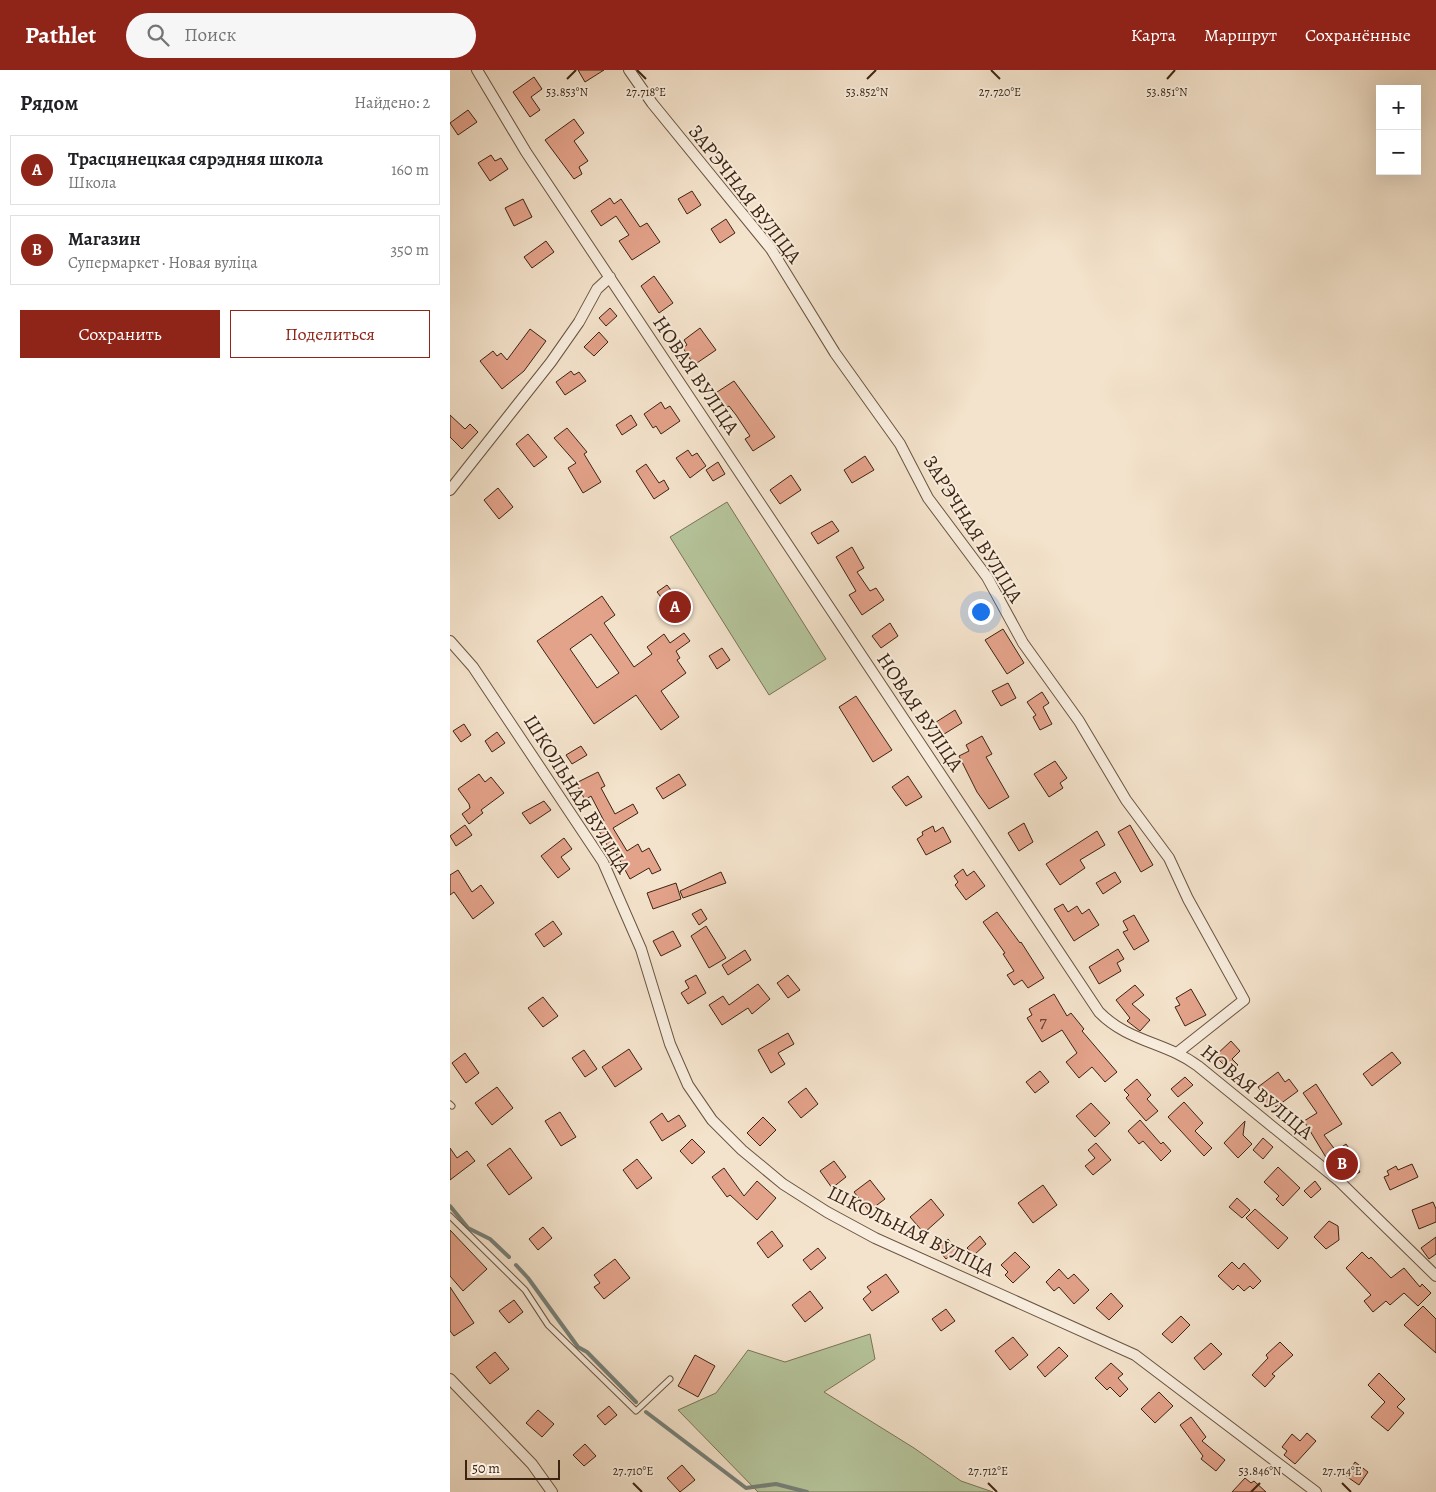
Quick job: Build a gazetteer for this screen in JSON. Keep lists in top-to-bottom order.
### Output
{
  "streets": {
    "street": ["ЗАРЭЧНАЯ ВУЛІЦА", "НОВАЯ ВУЛІЦА", "ШКОЛЬНАЯ ВУЛІЦА"]
  },
  "crossings": [
    ["ЗАРЭЧНАЯ ВУЛІЦА", "НОВАЯ ВУЛІЦА"]
  ],
  "house_numbers": ["7"],
  "scale_bar": "50 m",
  "page": {
    "header": "Pathlet",
    "search": "Поиск",
    "nav": ["Карта", "Маршрут", "Сохранённые"],
    "heading": ["Рядом", "Найдено: 2"],
    "map_buttons": ["+", "−"],
    "list": [
      {
        "mark": "A",
        "name": "Трасцянецкая сярэдняя школа",
        "note": "Школа",
        "value": "160 m"
      },
      {
        "mark": "B",
        "name": "Магазин",
        "note": "Супермаркет · Новая вуліца",
        "value": "350 m"
      }
    ],
    "buttons": ["Сохранить", "Поделиться"],
    "pins": ["A", "B"],
    "scale": "50 m"
  },
  "coordinates": [
    "53.853°N",
    "27.718°E",
    "53.852°N",
    "27.720°E",
    "53.851°N",
    "27.710°E",
    "27.712°E",
    "53.846°N",
    "27.714°E"
  ]
}
